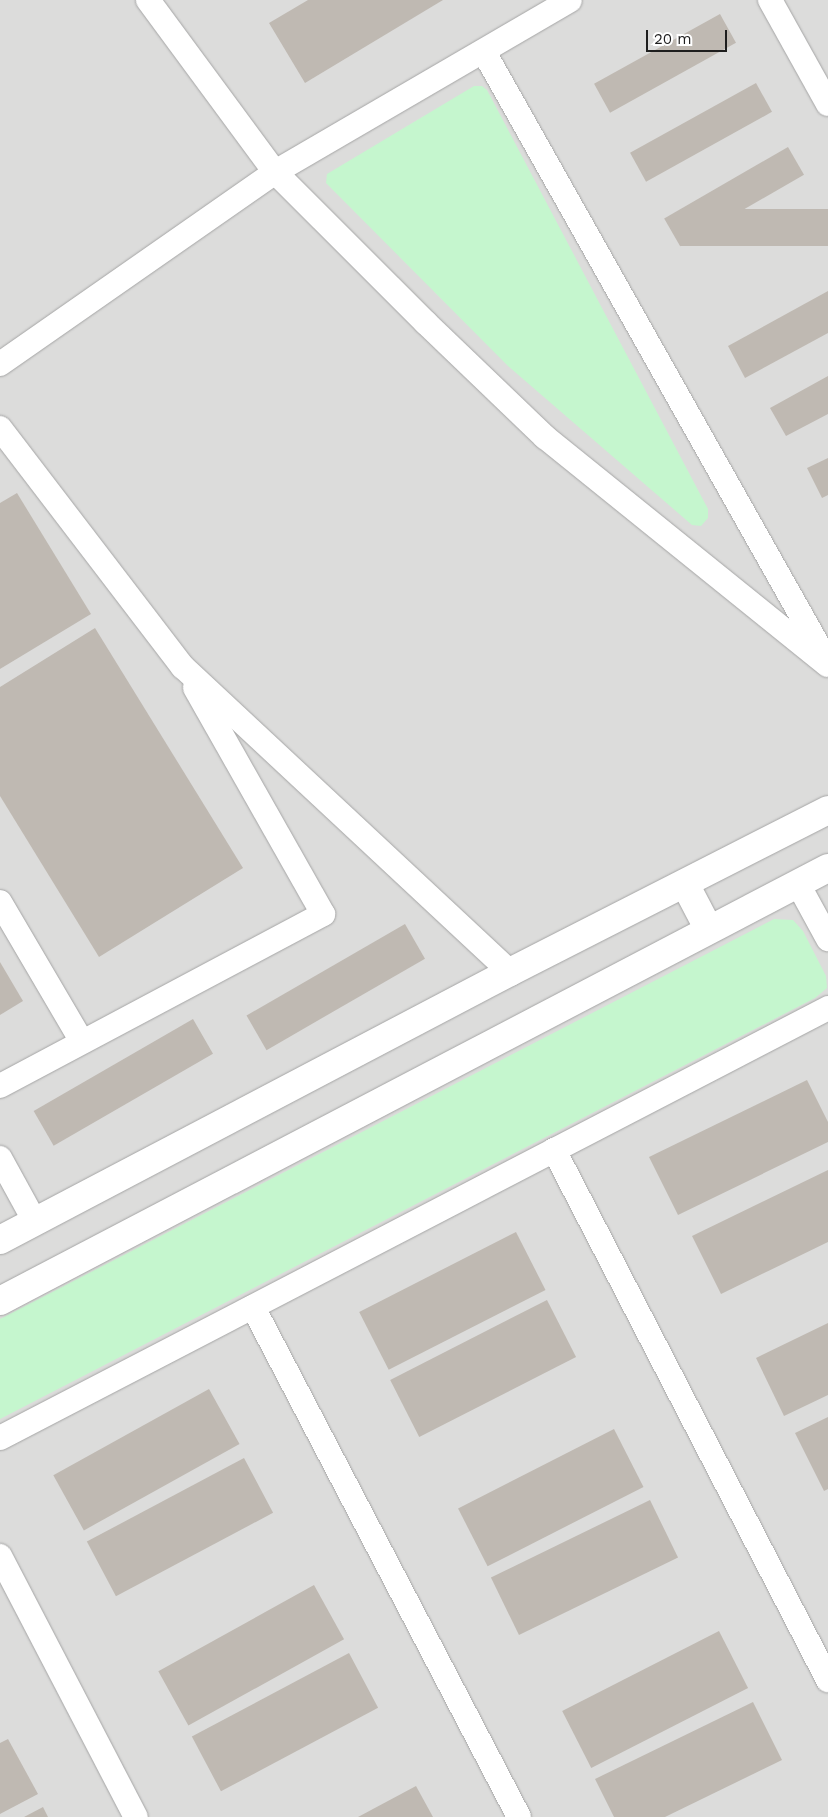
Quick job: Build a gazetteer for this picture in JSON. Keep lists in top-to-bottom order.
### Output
{
  "scale_bar": "20 m"
}
